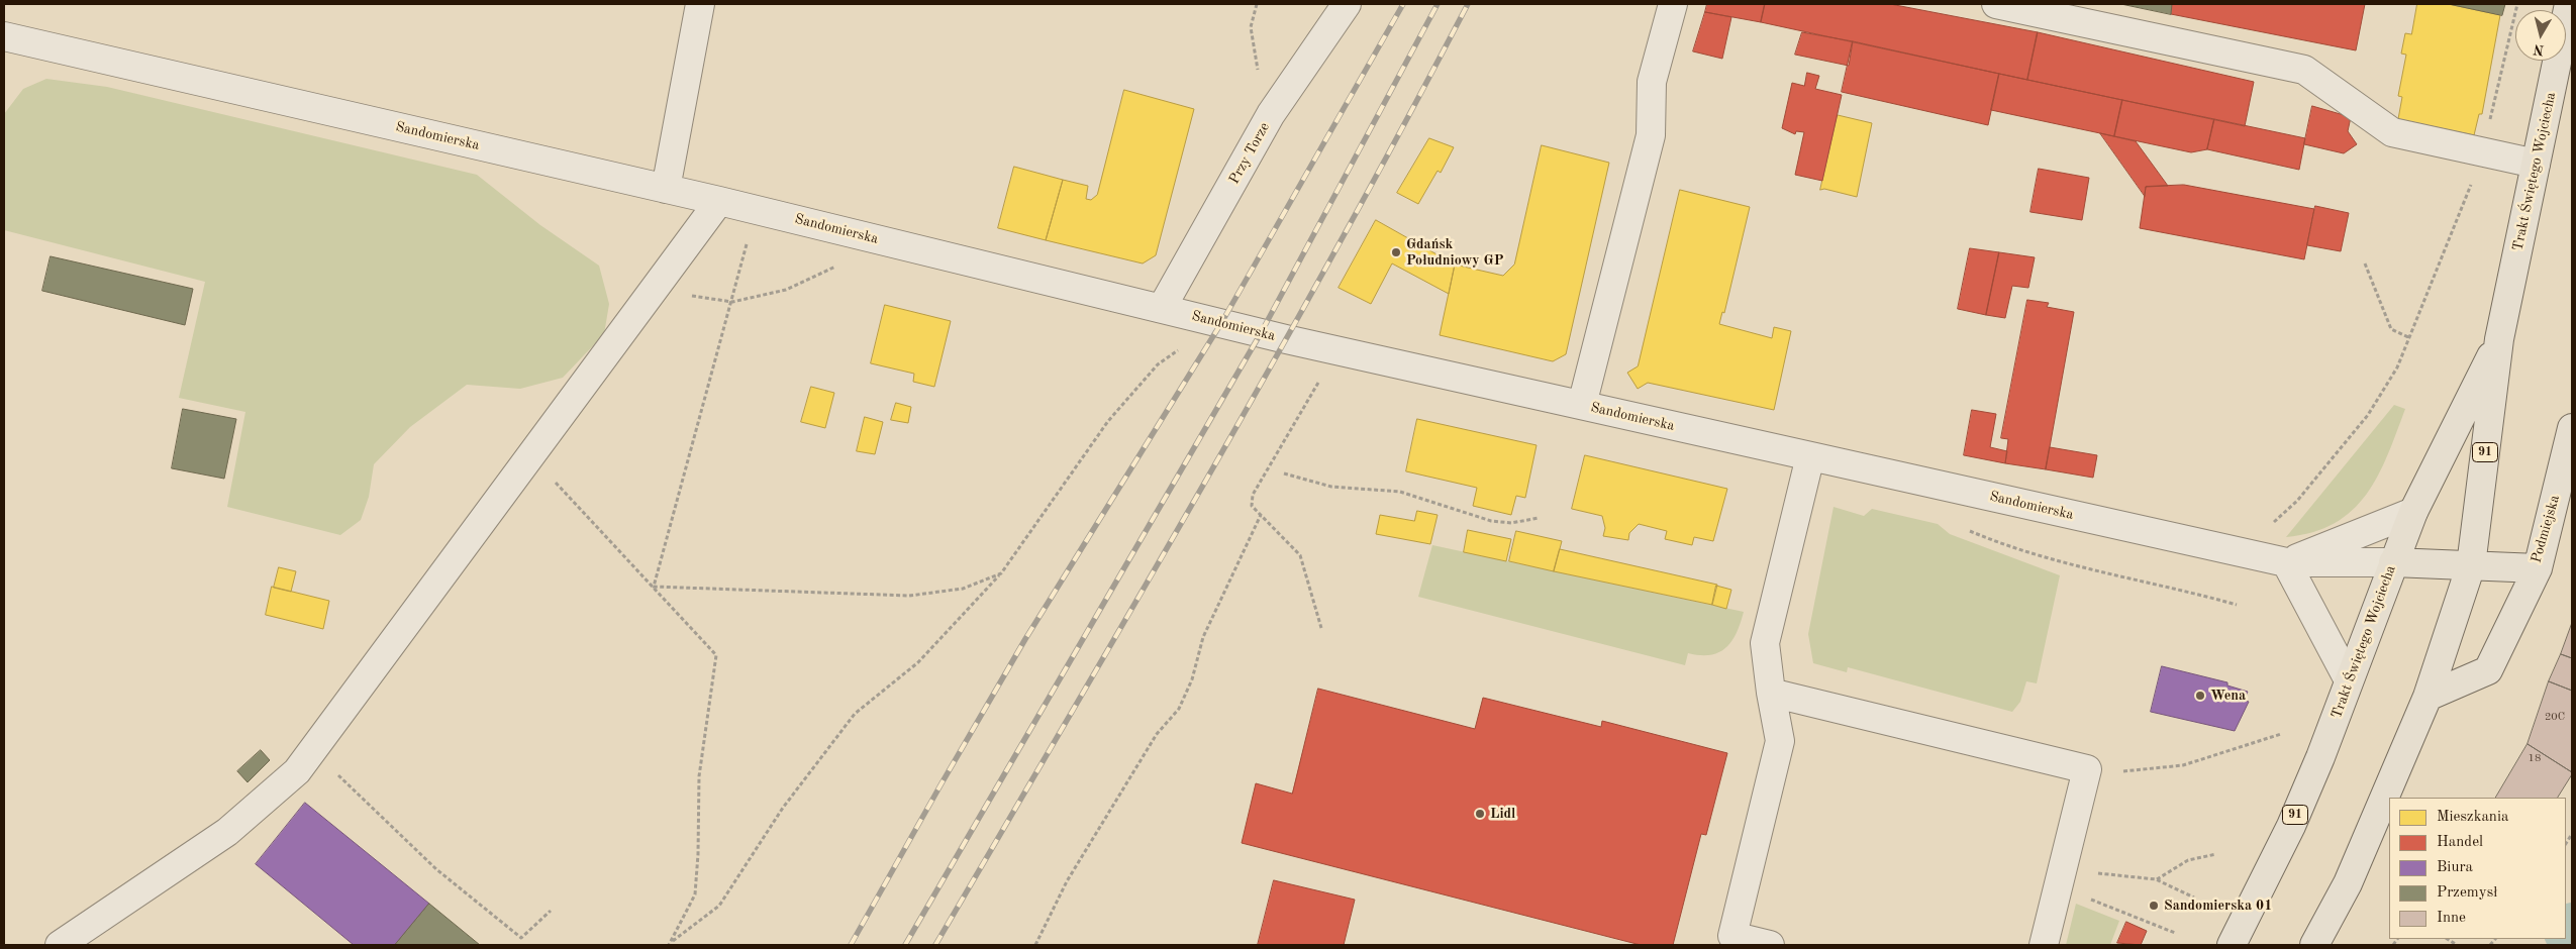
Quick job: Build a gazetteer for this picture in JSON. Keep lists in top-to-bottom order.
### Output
{
  "streets": {
    "main road": [
      "Sandomierska",
      "Trakt Świętego Wojciecha",
      "91",
      "Podmiejska"
    ],
    "street": ["Przy Torze"]
  },
  "crossings": [
    ["Sandomierska", "Przy Torze"],
    ["Sandomierska", "Trakt Świętego Wojciecha"],
    ["Sandomierska", "Podmiejska"],
    ["Trakt Świętego Wojciecha", "Podmiejska"]
  ],
  "places": [
    "Gdańsk Południowy GP",
    "Wena",
    "Lidl",
    "Sandomierska 01"
  ],
  "house_numbers": ["20C", "18"],
  "legend": [
    "Mieszkania",
    "Handel",
    "Biura",
    "Przemysł",
    "Inne"
  ],
  "north": "bottom"
}
